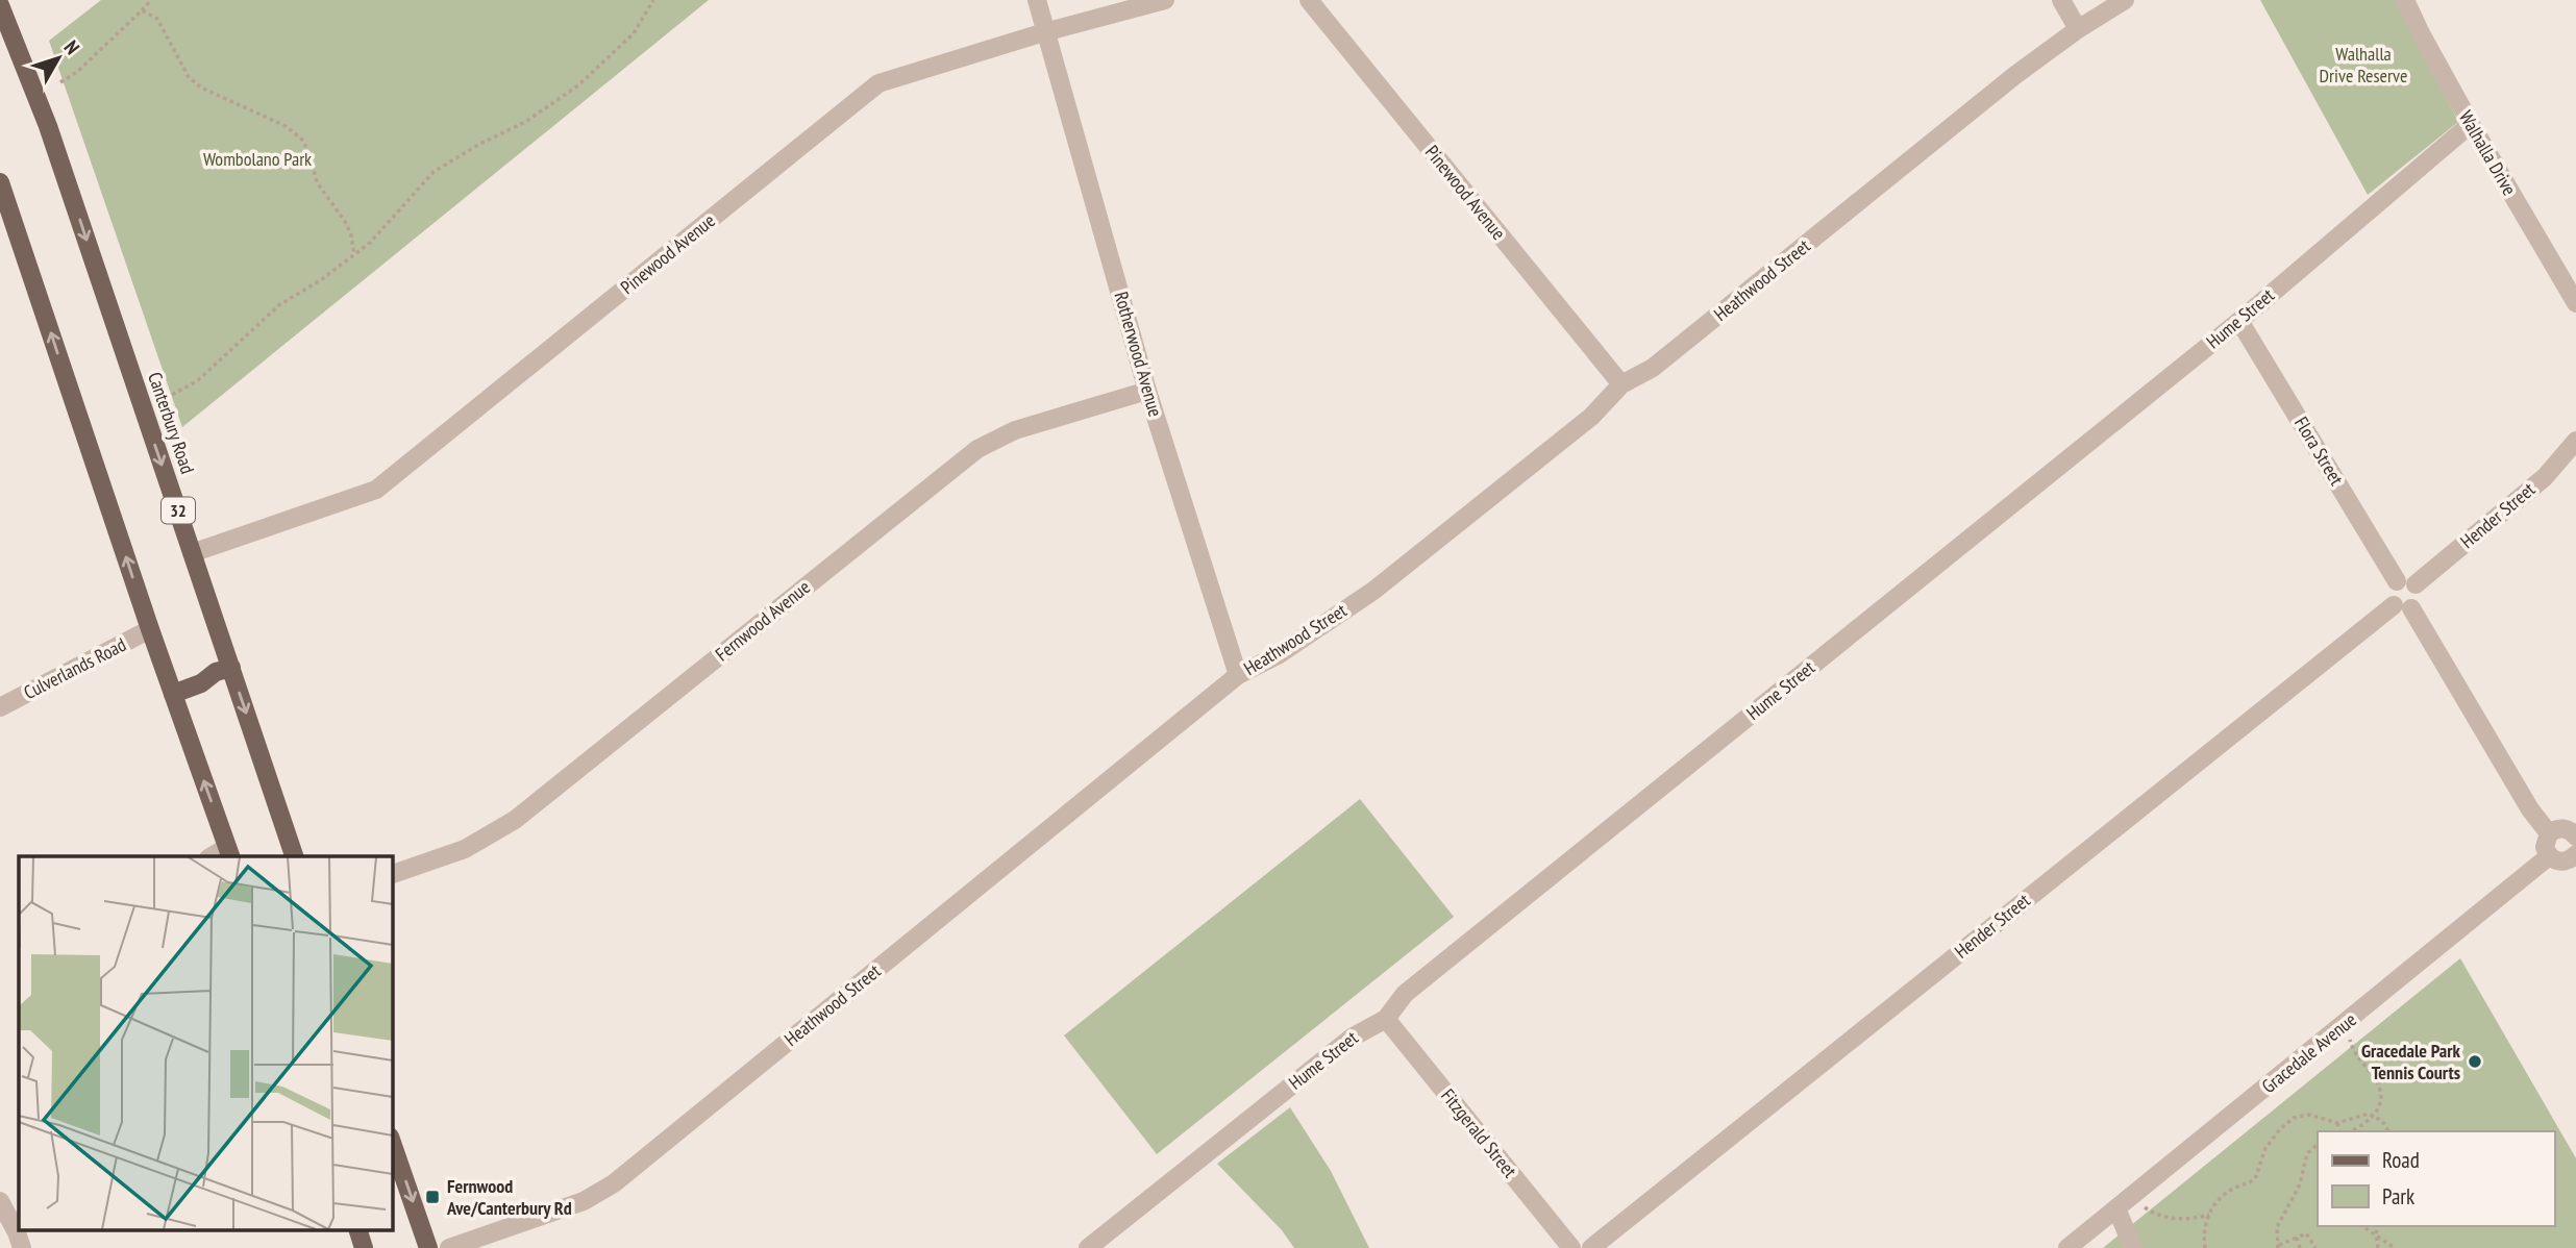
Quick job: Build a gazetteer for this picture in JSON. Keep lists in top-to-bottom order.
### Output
{
  "streets": {
    "main road": ["Canterbury Road", "32"],
    "street": [
      "Walhalla Drive",
      "Pinewood Avenue",
      "Heathwood Street",
      "Hume Street",
      "Rotherwood Avenue",
      "Flora Street",
      "Hender Street",
      "Fernwood Avenue",
      "Culverlands Road",
      "Gracedale Avenue",
      "Fitzgerald Street"
    ]
  },
  "crossings": [
    ["Walhalla Drive", "Hume Street"],
    ["Pinewood Avenue", "Heathwood Street"],
    ["Pinewood Avenue", "Rotherwood Avenue"],
    ["Pinewood Avenue", "Canterbury Road"],
    ["Heathwood Street", "Rotherwood Avenue"],
    ["Hume Street", "Flora Street"],
    ["Hume Street", "Fitzgerald Street"],
    ["Rotherwood Avenue", "Fernwood Avenue"],
    ["Flora Street", "Hender Street"]
  ],
  "parks": ["Walhalla Drive Reserve", "Wombolano Park"],
  "places": {
    "other": ["Gracedale Park Tennis Courts"],
    "transit": ["Fernwood Ave/Canterbury Rd"]
  },
  "legend": ["Road", "Park"],
  "north": "top right"
}
